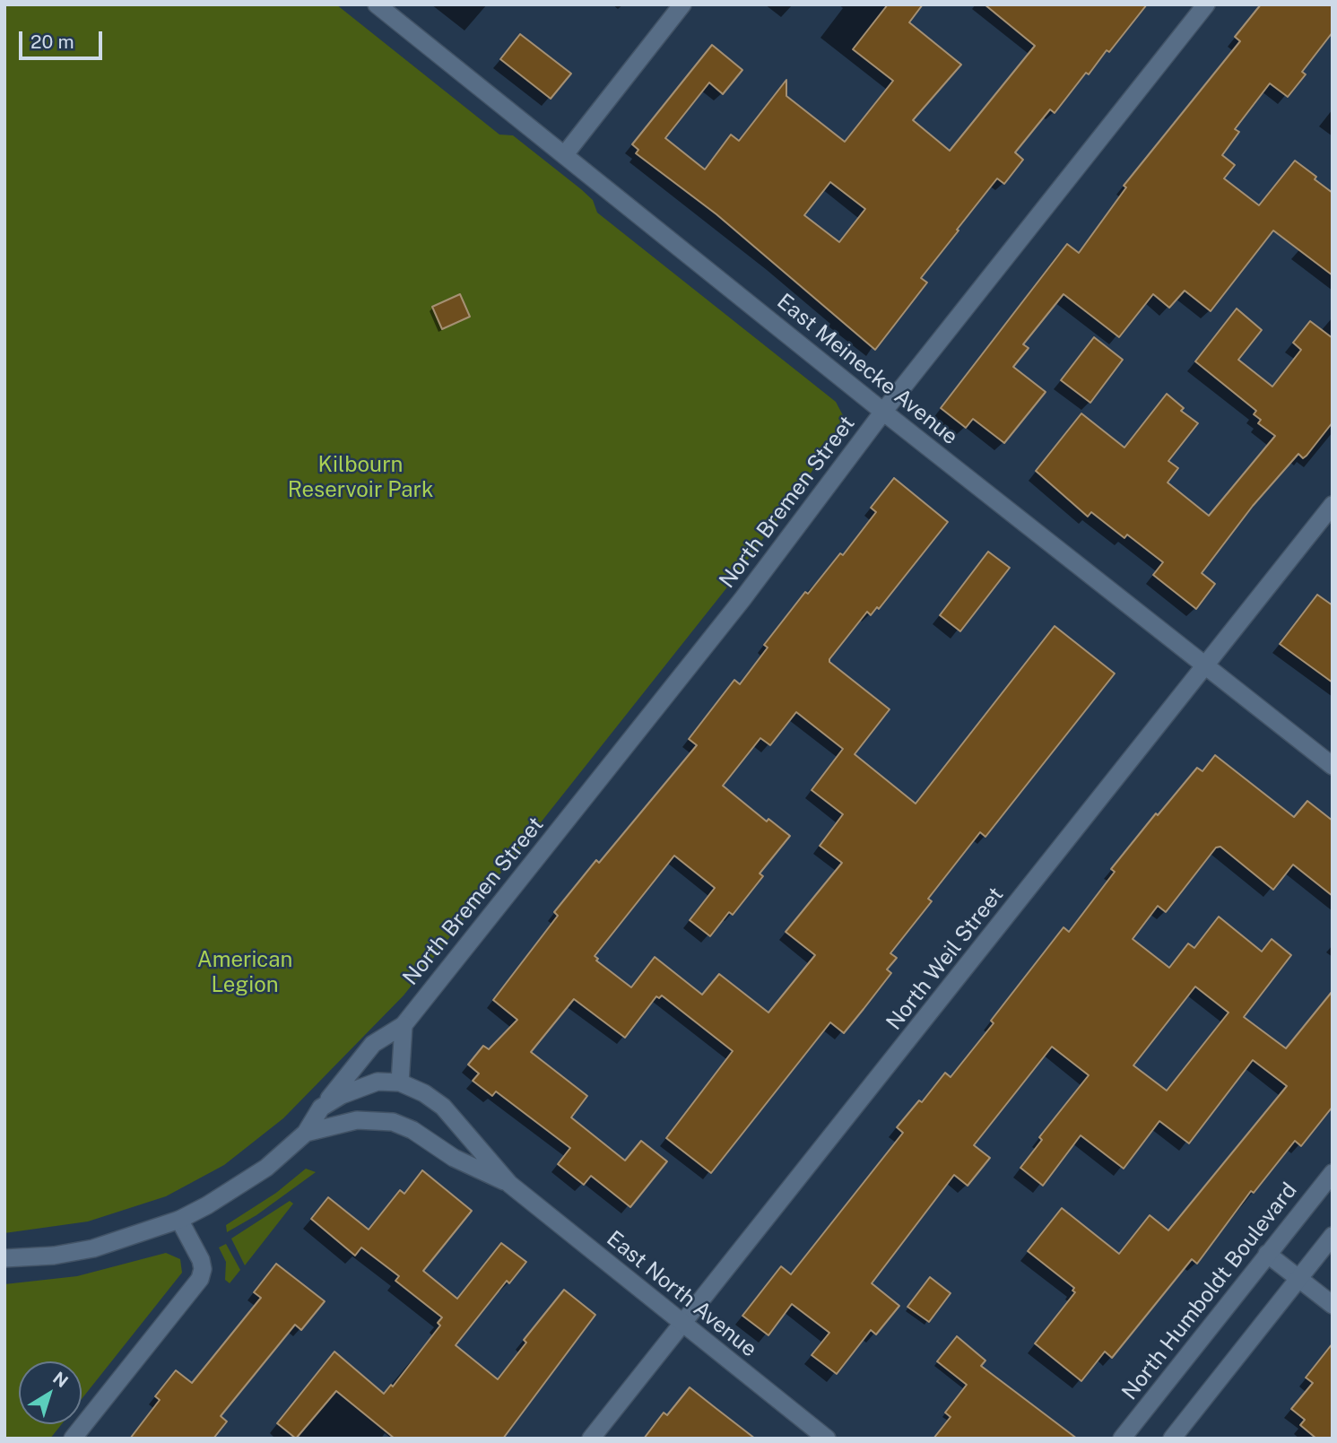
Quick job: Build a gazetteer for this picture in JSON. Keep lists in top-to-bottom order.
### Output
{
  "streets": {
    "street": [
      "East Meinecke Avenue",
      "North Bremen Street",
      "North Weil Street",
      "North Humboldt Boulevard",
      "East North Avenue"
    ]
  },
  "crossings": [
    ["East Meinecke Avenue", "North Bremen Street"],
    ["East Meinecke Avenue", "North Weil Street"],
    ["North Bremen Street", "East North Avenue"],
    ["North Weil Street", "East North Avenue"]
  ],
  "parks": ["Kilbourn Reservoir Park", "American Legion"],
  "scale_bar": "20 m",
  "north": "top right"
}
